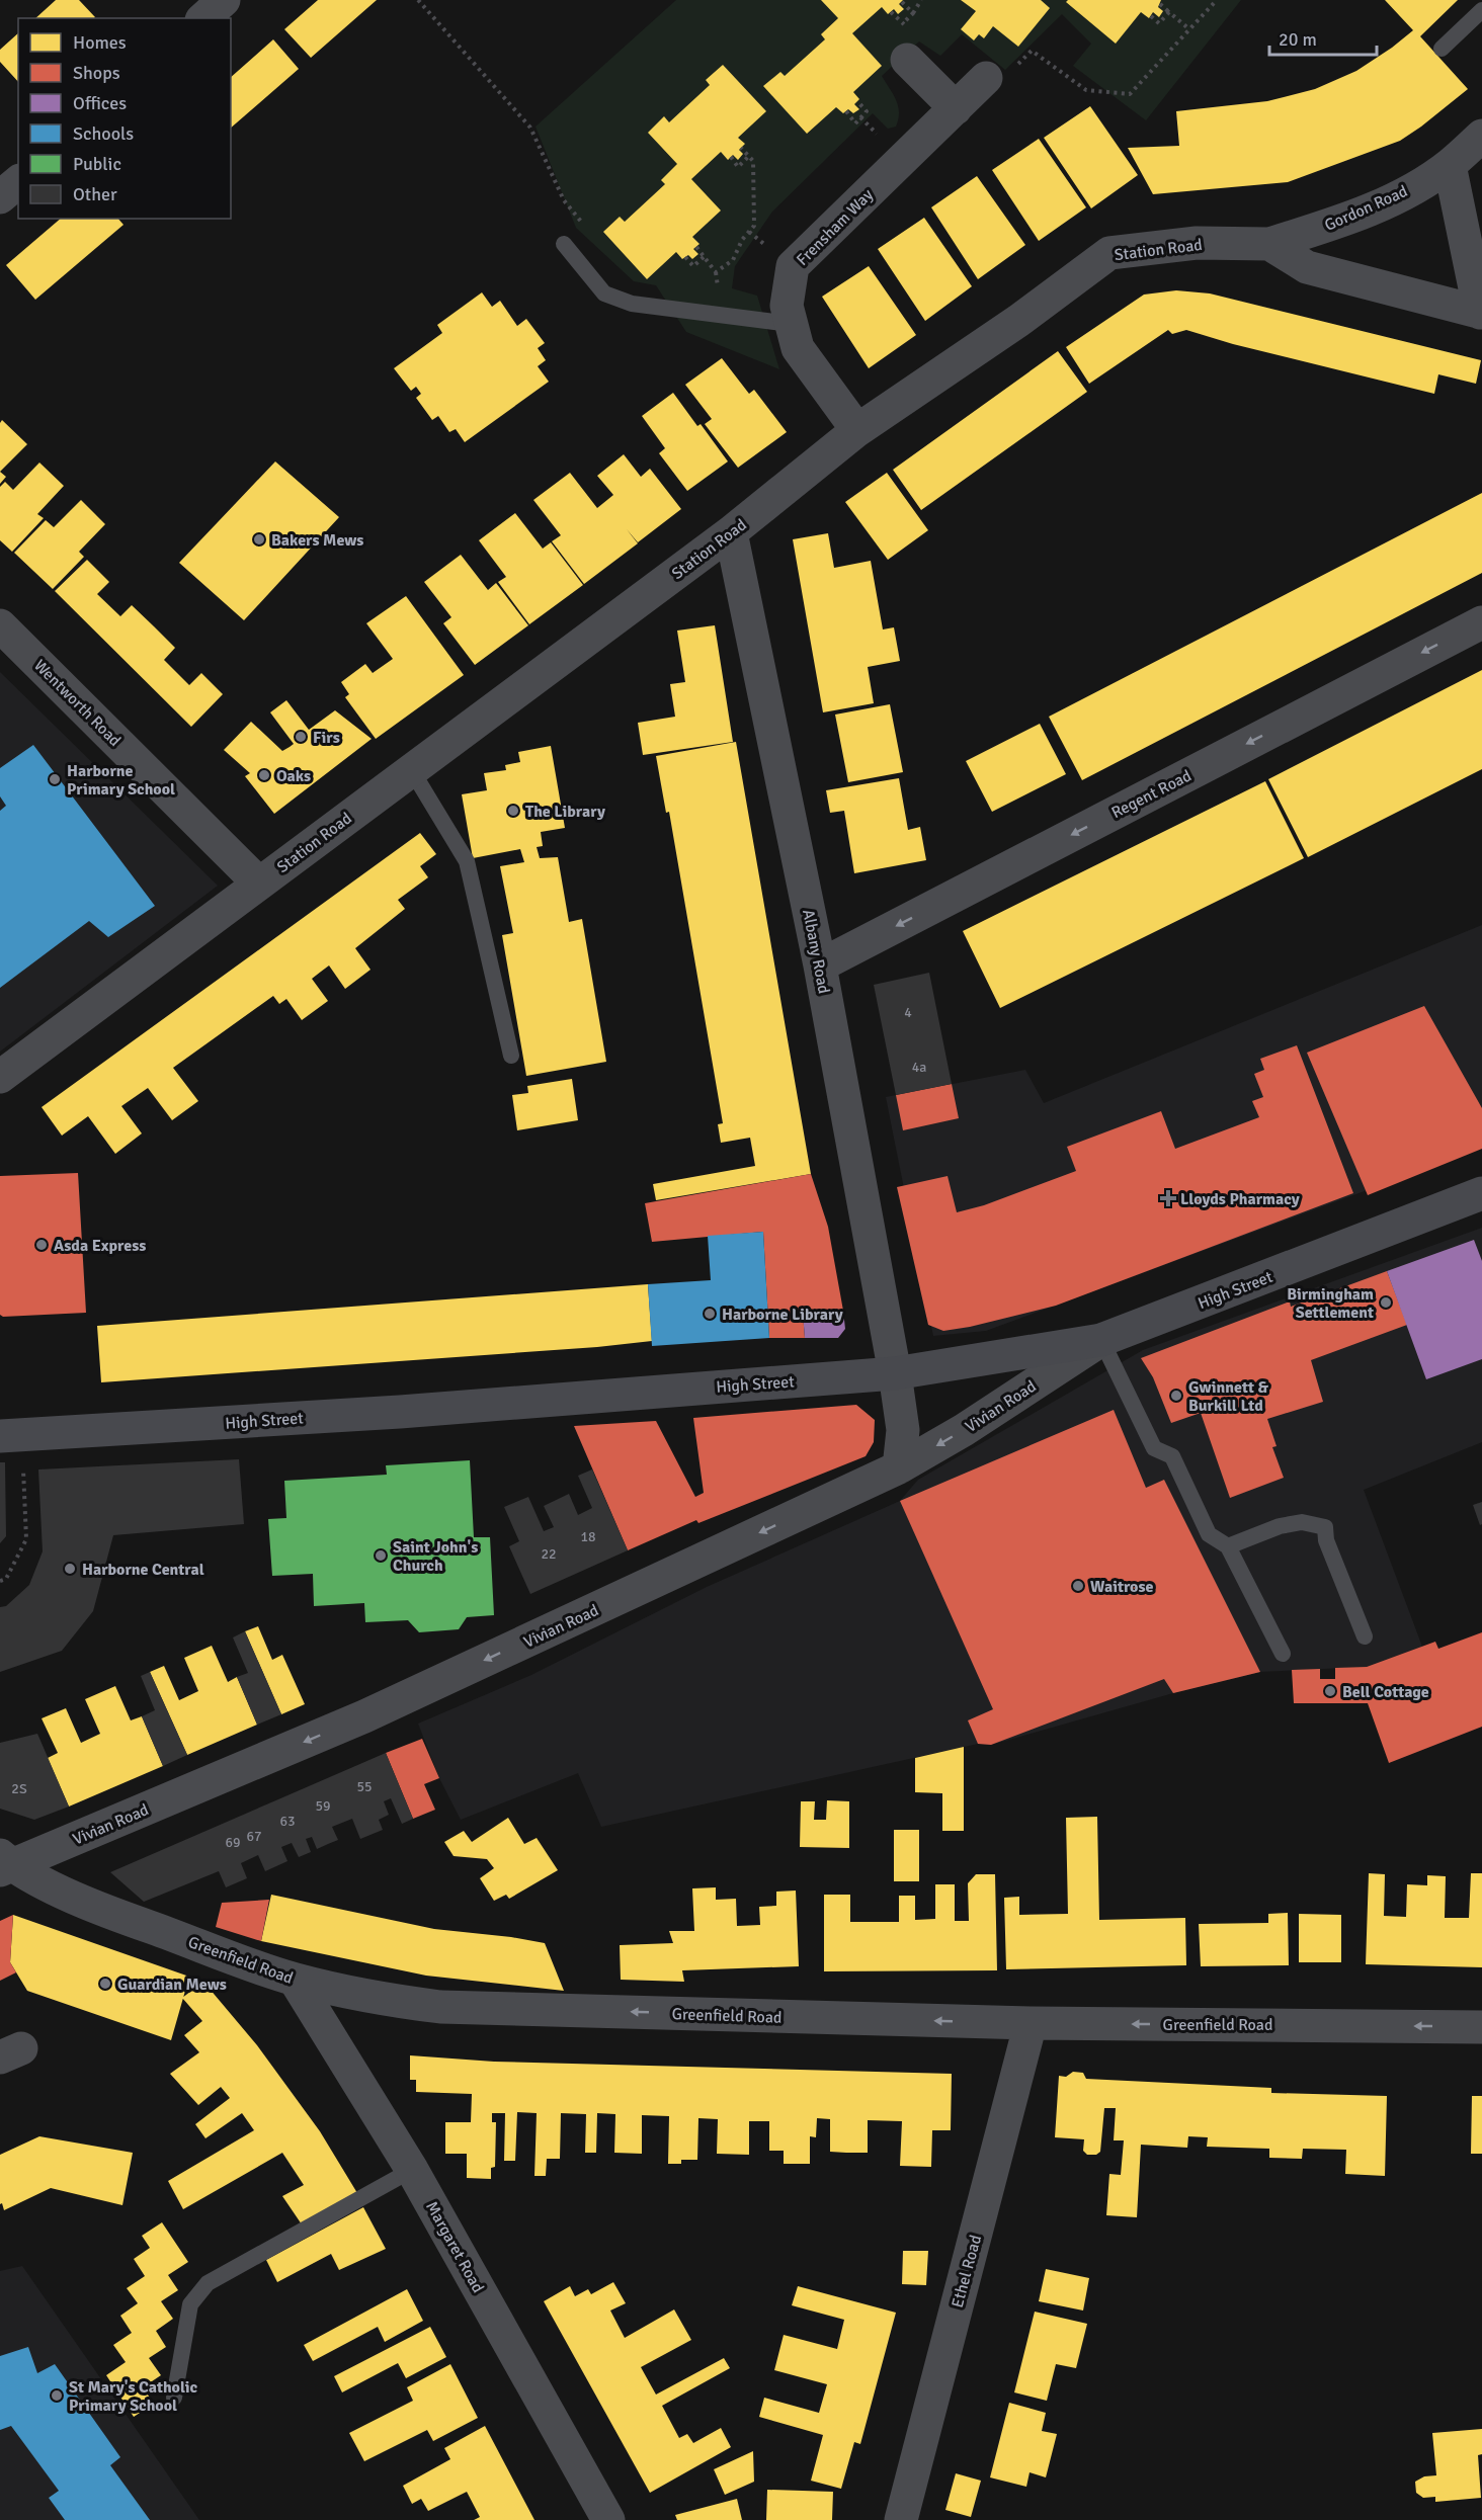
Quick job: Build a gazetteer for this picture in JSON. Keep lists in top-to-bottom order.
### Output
{
  "streets": {
    "main road": ["High Street"],
    "street": [
      "Gordon Road",
      "Frensham Way",
      "Station Road",
      "Wentworth Road",
      "Regent Road",
      "Albany Road",
      "Vivian Road",
      "Greenfield Road",
      "Margaret Road",
      "Ethel Road"
    ]
  },
  "crossings": [
    ["Gordon Road", "Station Road"],
    ["Frensham Way", "Station Road"],
    ["Station Road", "Wentworth Road"],
    ["Station Road", "Albany Road"],
    ["Regent Road", "Albany Road"],
    ["Albany Road", "High Street"],
    ["Albany Road", "Vivian Road"],
    ["High Street", "Vivian Road"],
    ["Vivian Road", "Greenfield Road"],
    ["Greenfield Road", "Margaret Road"],
    ["Greenfield Road", "Ethel Road"]
  ],
  "one_way": ["Regent Road", "Vivian Road", "Greenfield Road"],
  "places": {
    "other": [
      "Bakers Mews",
      "Firs",
      "Oaks",
      "Harborne Primary School",
      "The Library",
      "Asda Express",
      "Birmingham Settlement",
      "Harborne Library",
      "Gwinnett & Burkill Ltd",
      "Saint John's Church",
      "Harborne Central",
      "Waitrose",
      "Bell Cottage",
      "Guardian Mews",
      "St Mary's Catholic Primary School"
    ],
    "health": ["Lloyds Pharmacy"]
  },
  "house_numbers": [
    "4",
    "4a",
    "18",
    "22",
    "55",
    "2S",
    "59",
    "63",
    "67",
    "69"
  ],
  "legend": [
    "Homes",
    "Shops",
    "Offices",
    "Schools",
    "Public",
    "Other"
  ],
  "scale_bar": "20 m"
}
